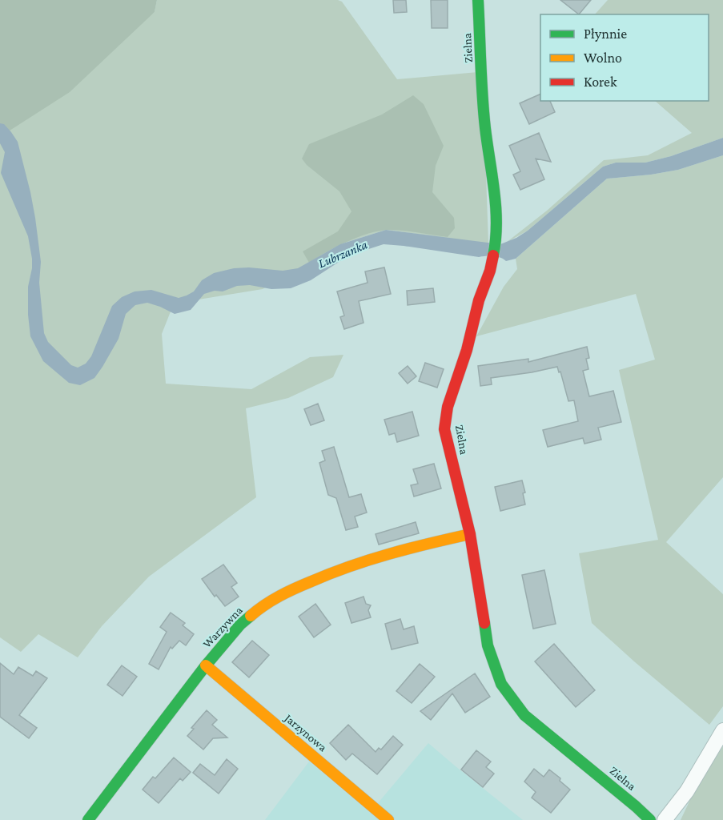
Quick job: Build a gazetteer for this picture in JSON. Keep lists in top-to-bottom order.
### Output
{
  "streets": {
    "street": ["Zielna", "Warzywna", "Jarzynowa"]
  },
  "crossings": [
    ["Zielna", "Warzywna"],
    ["Warzywna", "Jarzynowa"]
  ],
  "water": ["Lubrzanka"],
  "legend": ["Płynnie", "Wolno", "Korek"]
}
